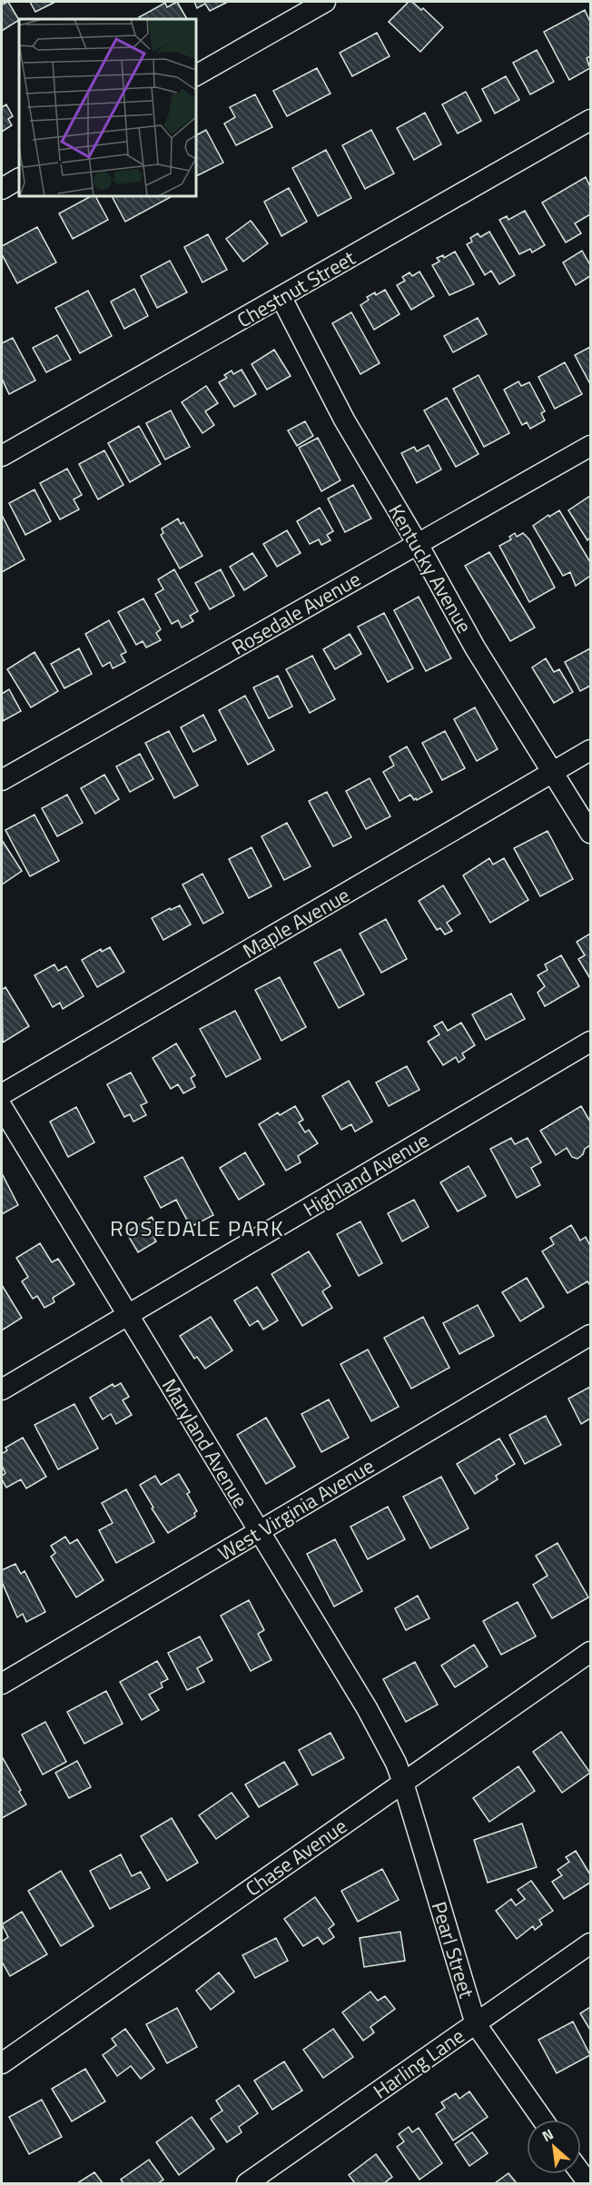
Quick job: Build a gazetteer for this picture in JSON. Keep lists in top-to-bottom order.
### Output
{
  "streets": {
    "street": [
      "Chestnut Street",
      "Kentucky Avenue",
      "Rosedale Avenue",
      "Maple Avenue",
      "Highland Avenue",
      "Maryland Avenue",
      "West Virginia Avenue",
      "Chase Avenue",
      "Pearl Street",
      "Harling Lane"
    ]
  },
  "crossings": [
    ["Chestnut Street", "Kentucky Avenue"],
    ["Kentucky Avenue", "Rosedale Avenue"],
    ["Kentucky Avenue", "Maple Avenue"],
    ["Highland Avenue", "Maryland Avenue"],
    ["Maryland Avenue", "West Virginia Avenue"],
    ["Maryland Avenue", "Chase Avenue"],
    ["Maryland Avenue", "Pearl Street"],
    ["Chase Avenue", "Pearl Street"],
    ["Pearl Street", "Harling Lane"]
  ],
  "districts": ["ROSEDALE PARK"],
  "north": "top left"
}
